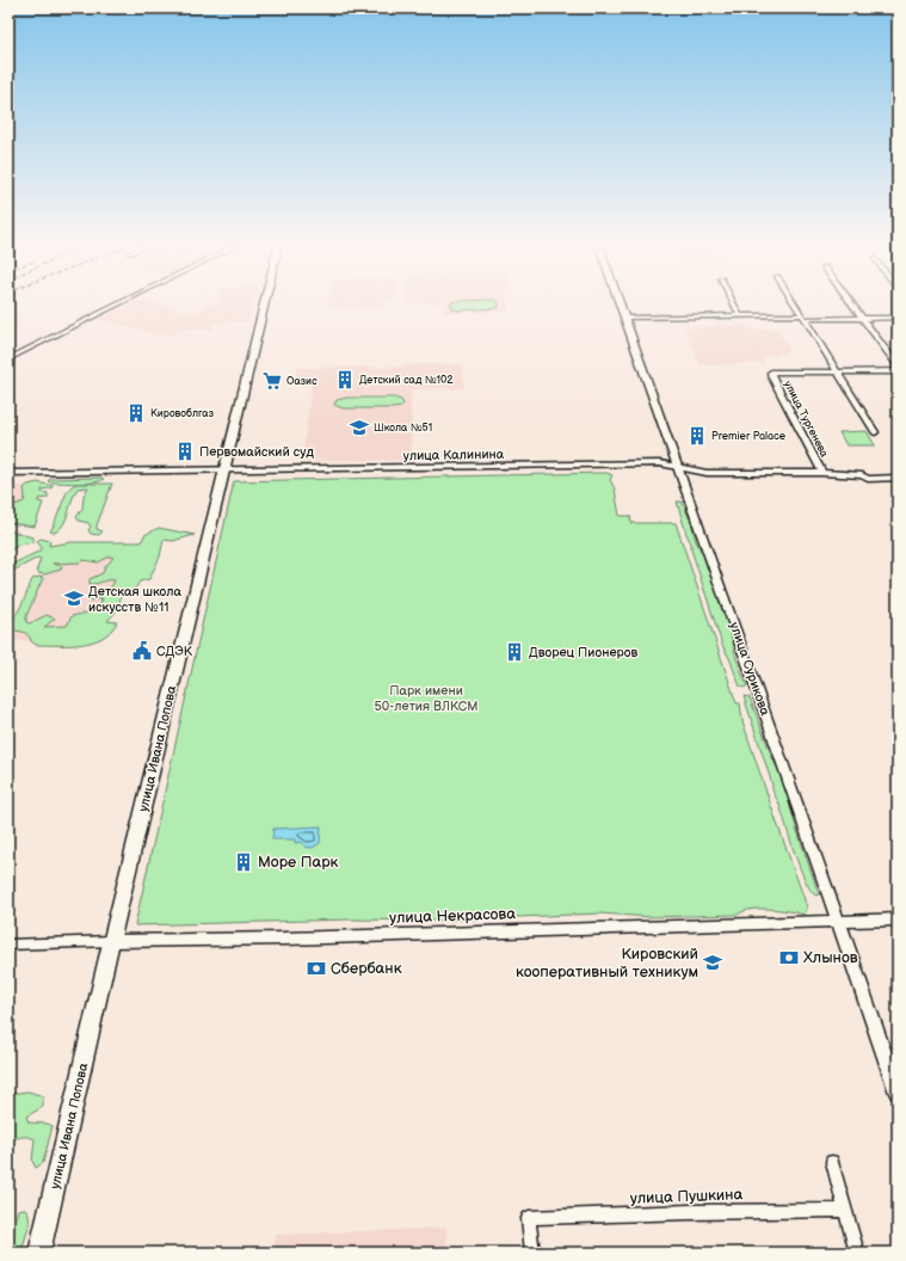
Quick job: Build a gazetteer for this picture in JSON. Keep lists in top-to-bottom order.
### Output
{
  "streets": {
    "main road": ["улица Ивана Попова"],
    "street": [
      "улица Тургенева",
      "улица Калинина",
      "улица Сурикова",
      "улица Некрасова",
      "улица Пушкина"
    ]
  },
  "crossings": [
    ["улица Тургенева", "улица Калинина"],
    ["улица Калинина", "улица Сурикова"],
    ["улица Калинина", "улица Ивана Попова"],
    ["улица Сурикова", "улица Некрасова"],
    ["улица Ивана Попова", "улица Некрасова"]
  ],
  "parks": ["Парк имени 50-летия ВЛКСМ"],
  "places": {
    "building": [
      "Детский сад №102",
      "Кировоблгаз",
      "Premier Palace",
      "Первомайский суд",
      "Дворец Пионеров",
      "Море Парк"
    ],
    "supermarket": ["Оазис"],
    "school or university": ["Школа №51", "Детская школа искусств №11", "Кировский кооперативный техникум"],
    "public building": ["СДЭК"],
    "bank": ["Хлынов", "Сбербанк"]
  }
}
